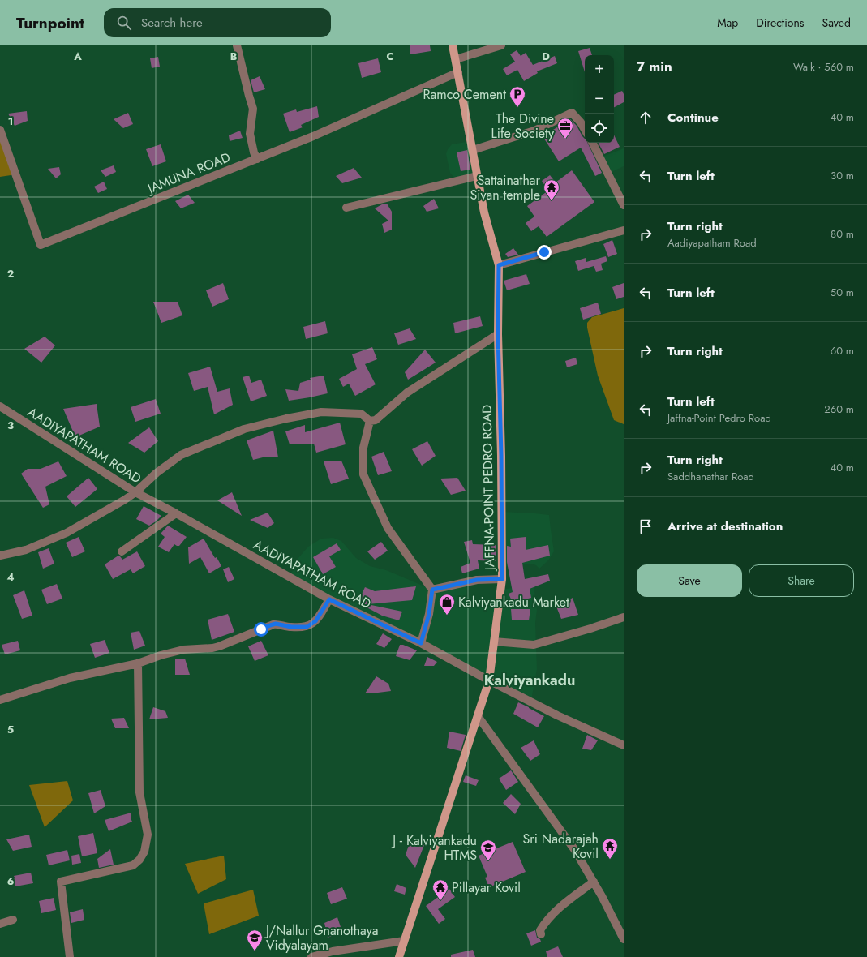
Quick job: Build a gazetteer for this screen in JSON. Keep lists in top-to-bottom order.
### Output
{
  "streets": {
    "main road": ["JAFFNA-POINT PEDRO ROAD"],
    "street": ["JAMUNA ROAD", "AADIYAPATHAM ROAD"]
  },
  "crossings": [
    ["JAMUNA ROAD", "JAFFNA-POINT PEDRO ROAD"],
    ["AADIYAPATHAM ROAD", "JAFFNA-POINT PEDRO ROAD"]
  ],
  "districts": ["Kalviyankadu"],
  "places": {
    "parking": ["Ramco Cement"],
    "office": ["The Divine Life Society"],
    "temple": ["Sattainathar Sivan temple", "Sri Nadarajah Kovil", "Pillayar Kovil"],
    "shop": ["Kalviyankadu Market"],
    "school or university": ["J - Kalviyankadu HTMS", "J/Nallur Gnanothaya Vidyalayam"]
  },
  "page": {
    "header": "Turnpoint",
    "search": "Search here",
    "nav": ["Map", "Directions", "Saved"],
    "heading": ["7 min", "Walk · 560 m"],
    "map_buttons": ["+", "−"],
    "list": [
      ["Continue", "40 m"],
      ["Turn left", "30 m"],
      ["Turn right", "Aadiyapatham Road", "80 m"],
      ["Turn left", "50 m"],
      ["Turn right", "60 m"],
      ["Turn left", "Jaffna-Point Pedro Road", "260 m"],
      ["Turn right", "Saddhanathar Road", "40 m"],
      "Arrive at destination"
    ],
    "buttons": ["Save", "Share"]
  },
  "grid": {
    "columns": [
      "A",
      "B",
      "C",
      "D"
    ],
    "rows": [
      "1",
      "2",
      "3",
      "4",
      "5",
      "6"
    ]
  }
}
